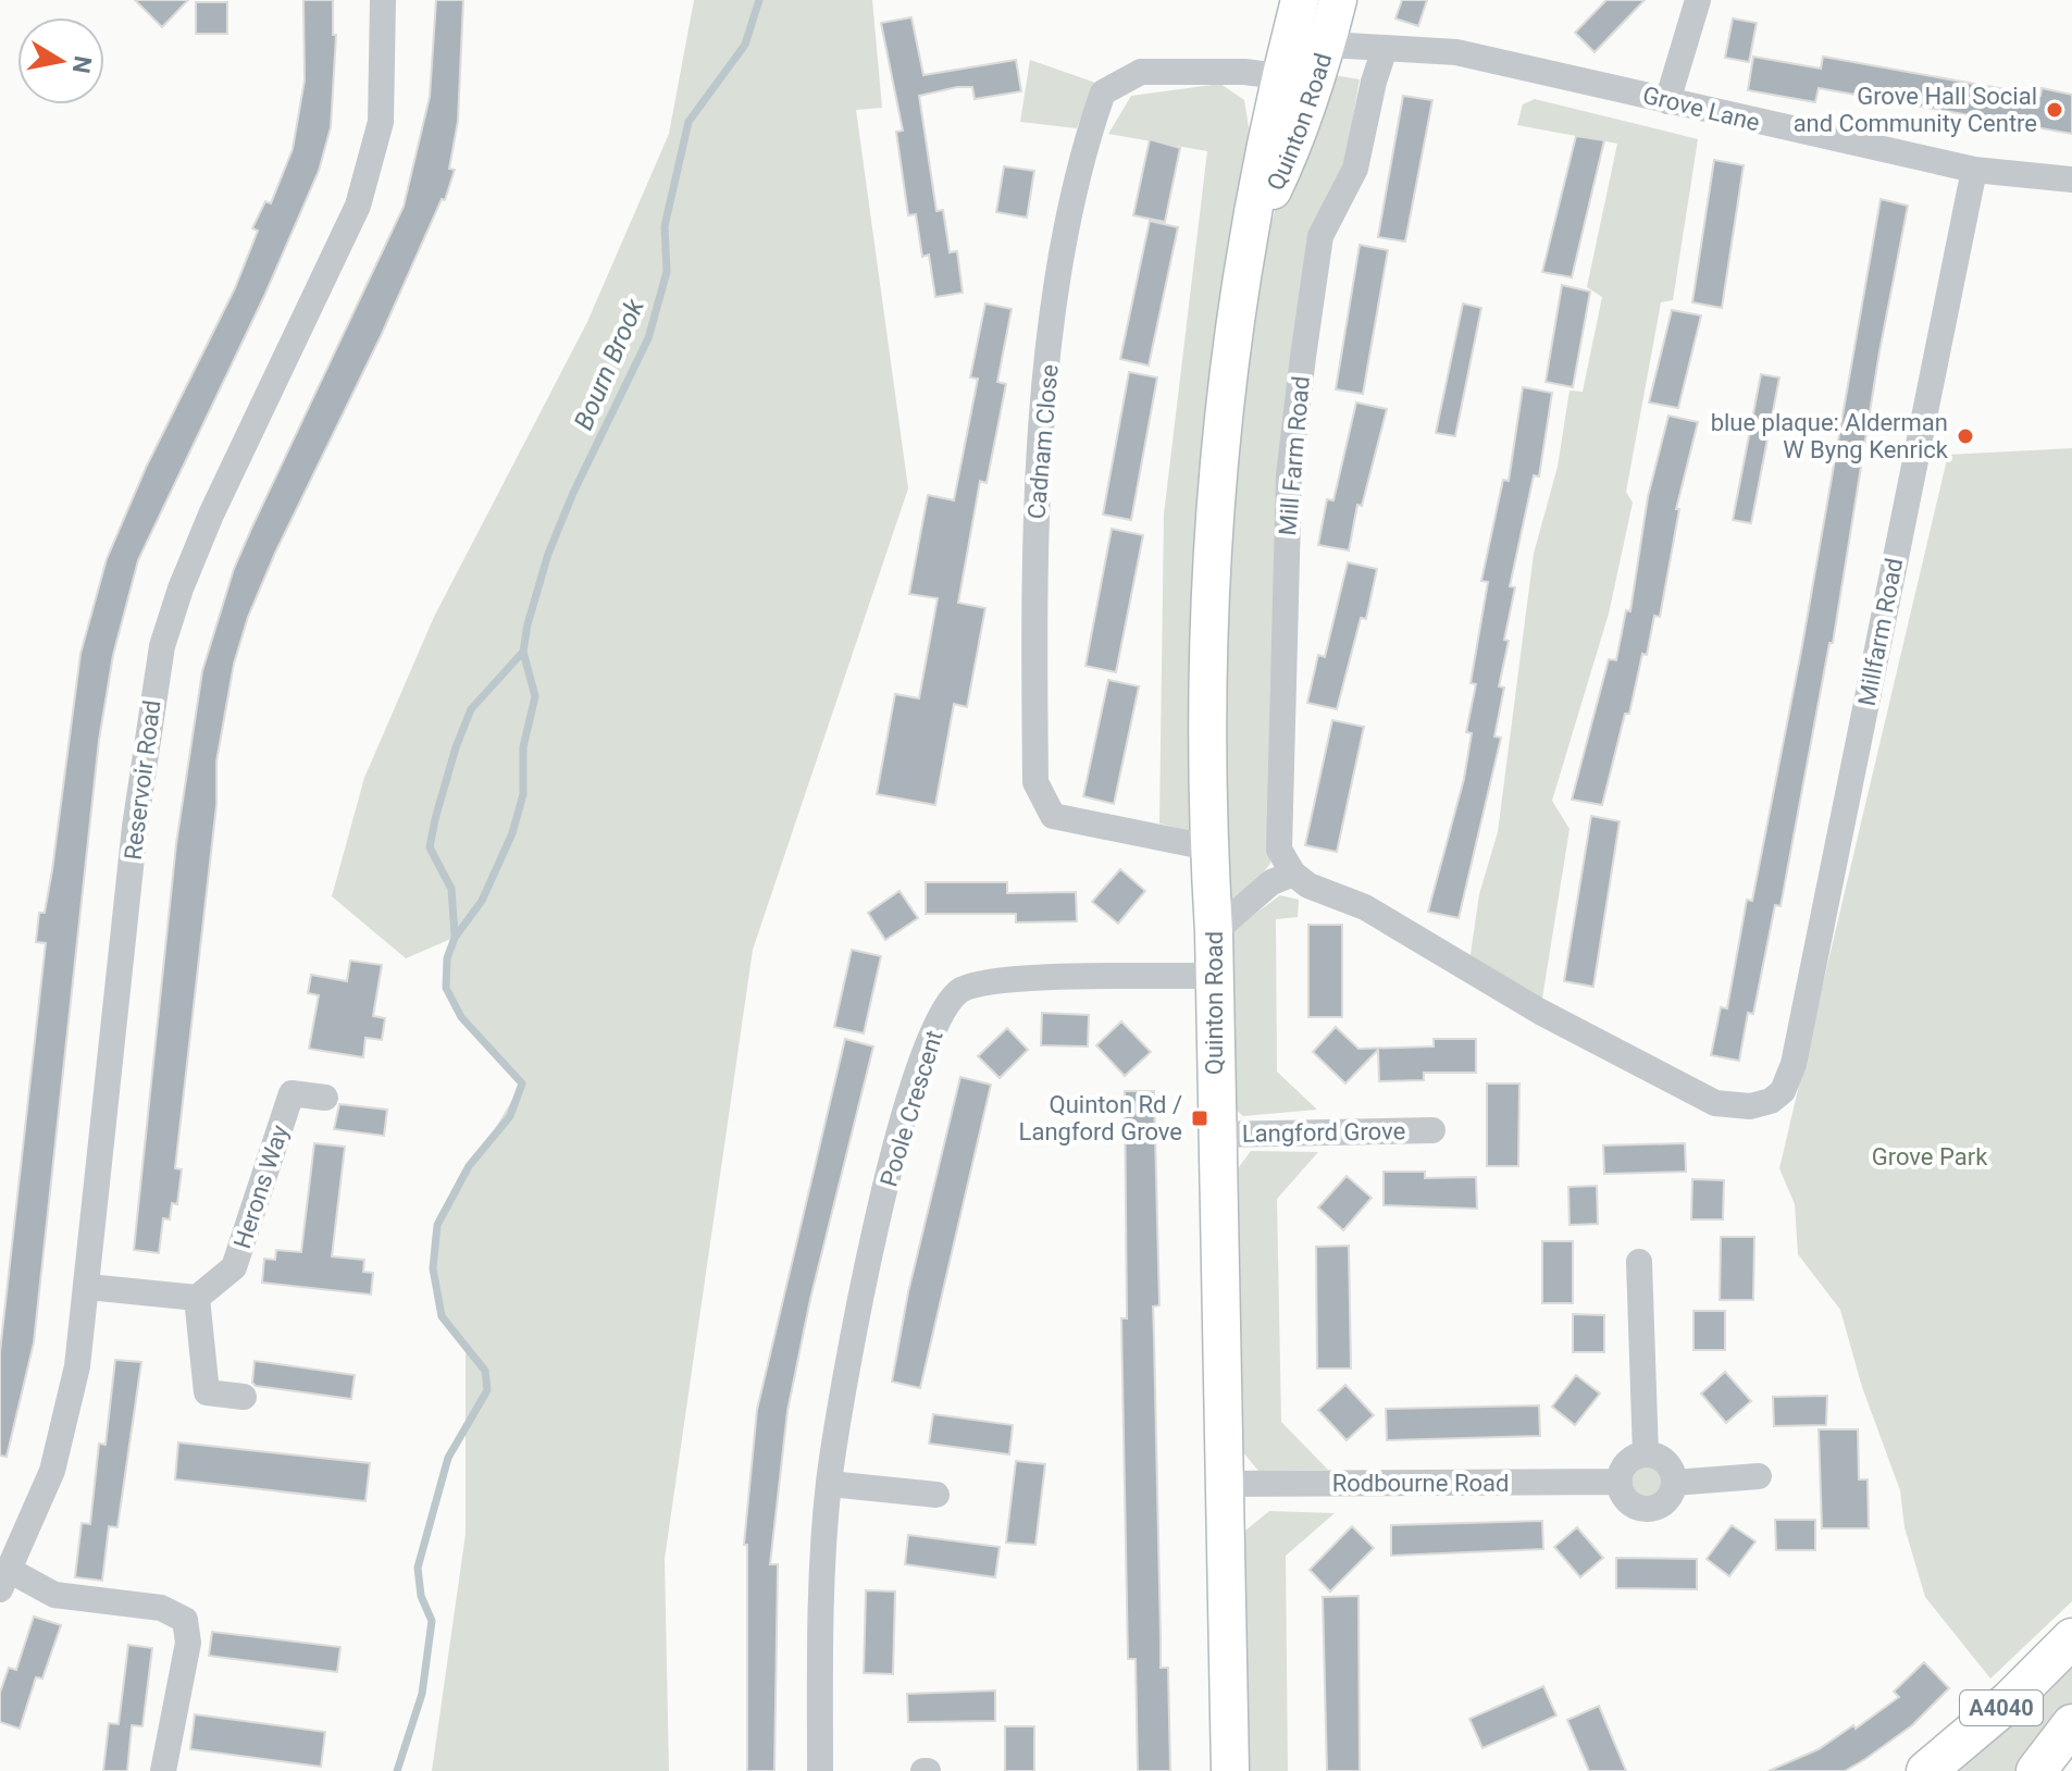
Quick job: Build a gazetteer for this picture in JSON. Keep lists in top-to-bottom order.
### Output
{
  "streets": {
    "main road": ["A4040"],
    "street": [
      "Grove Lane",
      "Quinton Road",
      "Cadnam Close",
      "Mill Farm Road",
      "Millfarm Road",
      "Reservoir Road",
      "Poole Crescent",
      "Langford Grove",
      "Herons Way",
      "Rodbourne Road"
    ]
  },
  "crossings": [
    ["Grove Lane", "Quinton Road"],
    ["Grove Lane", "Mill Farm Road"],
    ["Grove Lane", "Millfarm Road"],
    ["Quinton Road", "Cadnam Close"],
    ["Quinton Road", "Poole Crescent"],
    ["Quinton Road", "Langford Grove"],
    ["Quinton Road", "Rodbourne Road"],
    ["Mill Farm Road", "Millfarm Road"]
  ],
  "water": ["Bourn Brook"],
  "parks": ["Grove Park"],
  "places": {
    "other": ["Grove Hall Social and Community Centre", "blue plaque: Alderman W Byng Kenrick"],
    "transit": ["Quinton Rd / Langford Grove"]
  },
  "north": "right"
}
